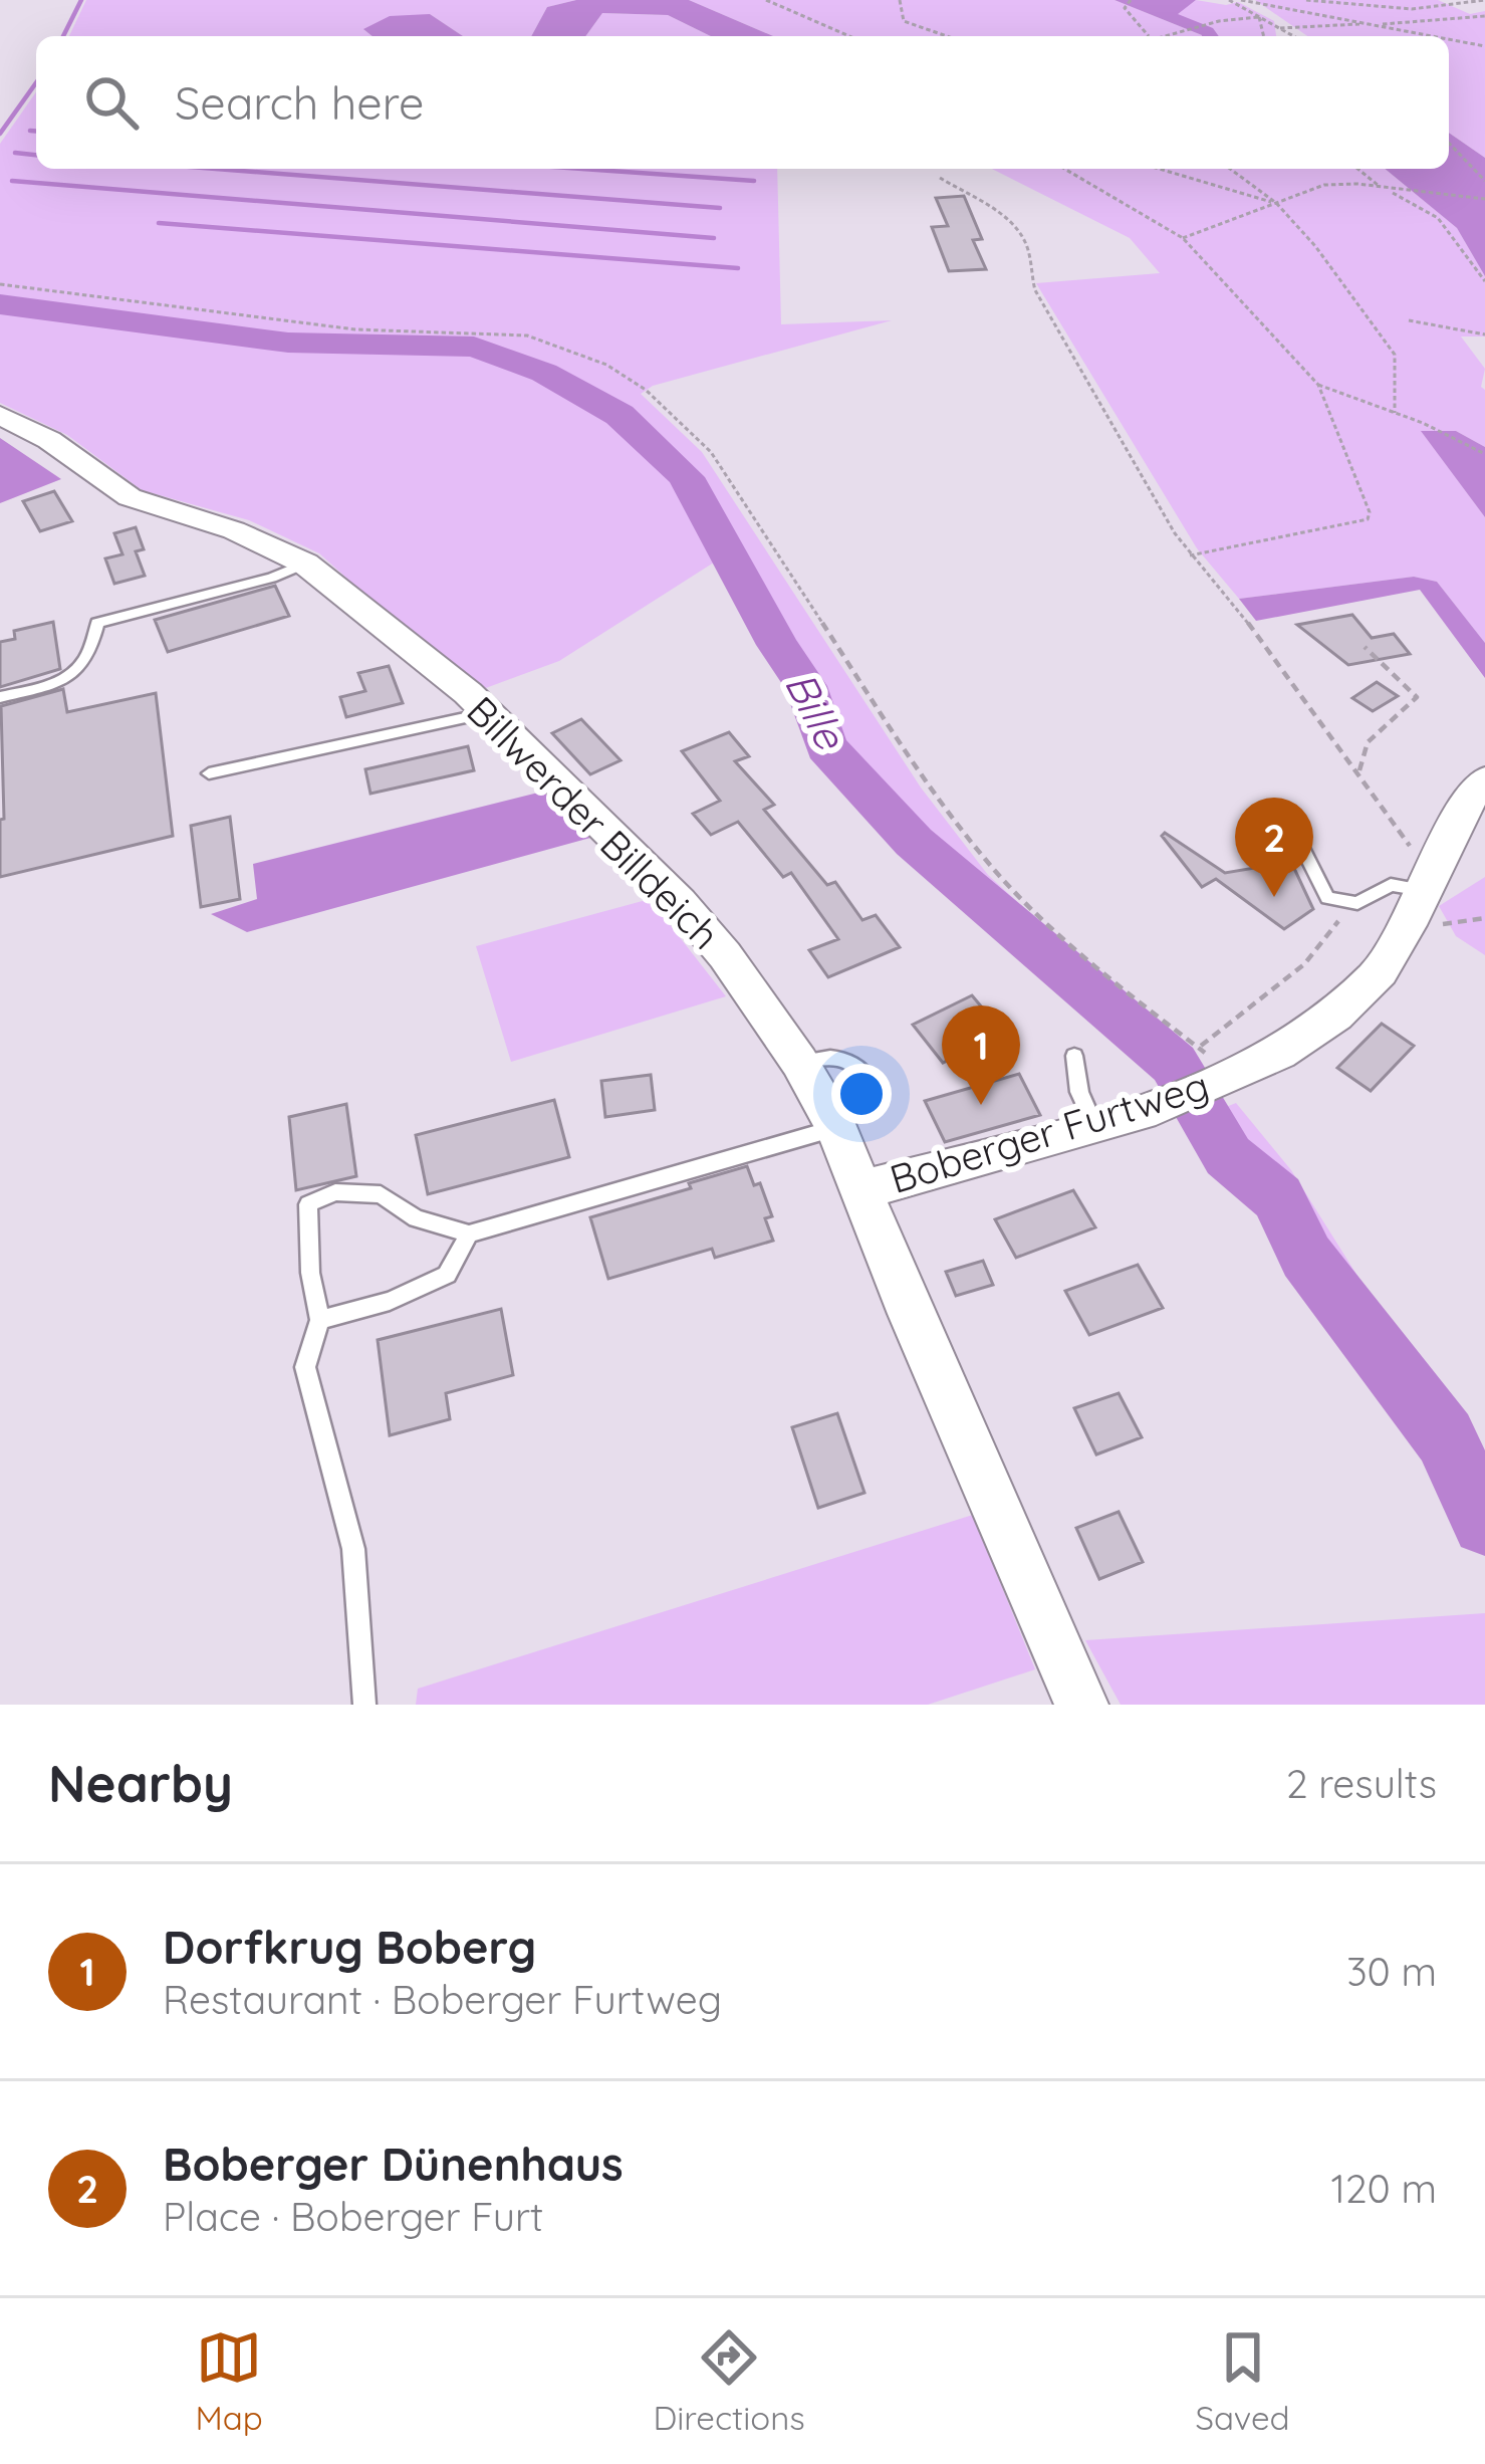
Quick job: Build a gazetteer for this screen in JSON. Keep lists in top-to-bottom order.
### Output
{
  "streets": {
    "street": ["Billwerder Billdeich", "Boberger Furtweg"]
  },
  "crossings": [
    ["Billwerder Billdeich", "Boberger Furtweg"]
  ],
  "water": ["Bille"],
  "page": {
    "search": "Search here",
    "pins": ["2", "1"],
    "heading": ["Nearby", "2 results"],
    "list": [
      {
        "mark": "1",
        "name": "Dorfkrug Boberg",
        "note": "Restaurant · Boberger Furtweg",
        "value": "30 m"
      },
      {
        "mark": "2",
        "name": "Boberger Dünenhaus",
        "note": "Place · Boberger Furt",
        "value": "120 m"
      }
    ],
    "nav": ["Map", "Directions", "Saved"]
  }
}
